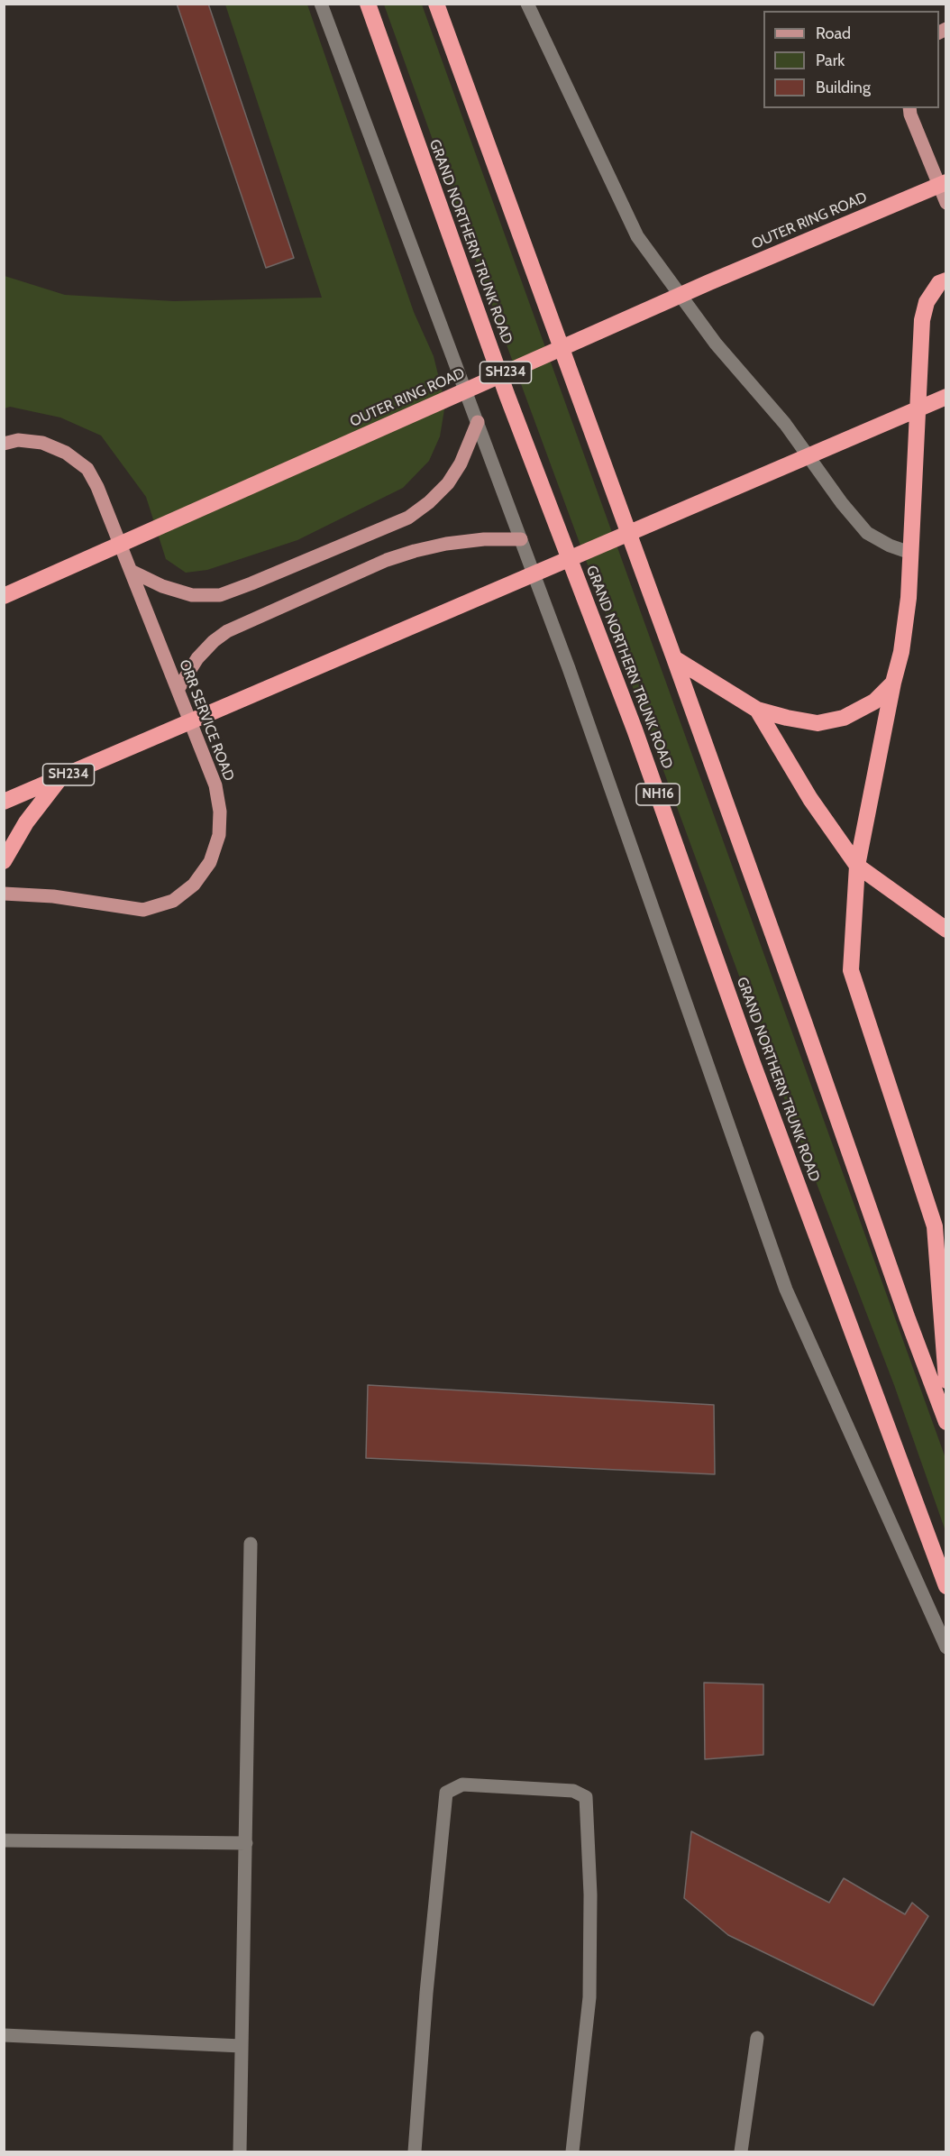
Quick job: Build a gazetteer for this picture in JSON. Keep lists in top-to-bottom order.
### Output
{
  "streets": {
    "highway": [
      "OUTER RING ROAD",
      "GRAND NORTHERN TRUNK ROAD",
      "SH234",
      "NH16"
    ],
    "main road": ["ORR SERVICE ROAD"]
  },
  "legend": ["Road", "Park", "Building"]
}
